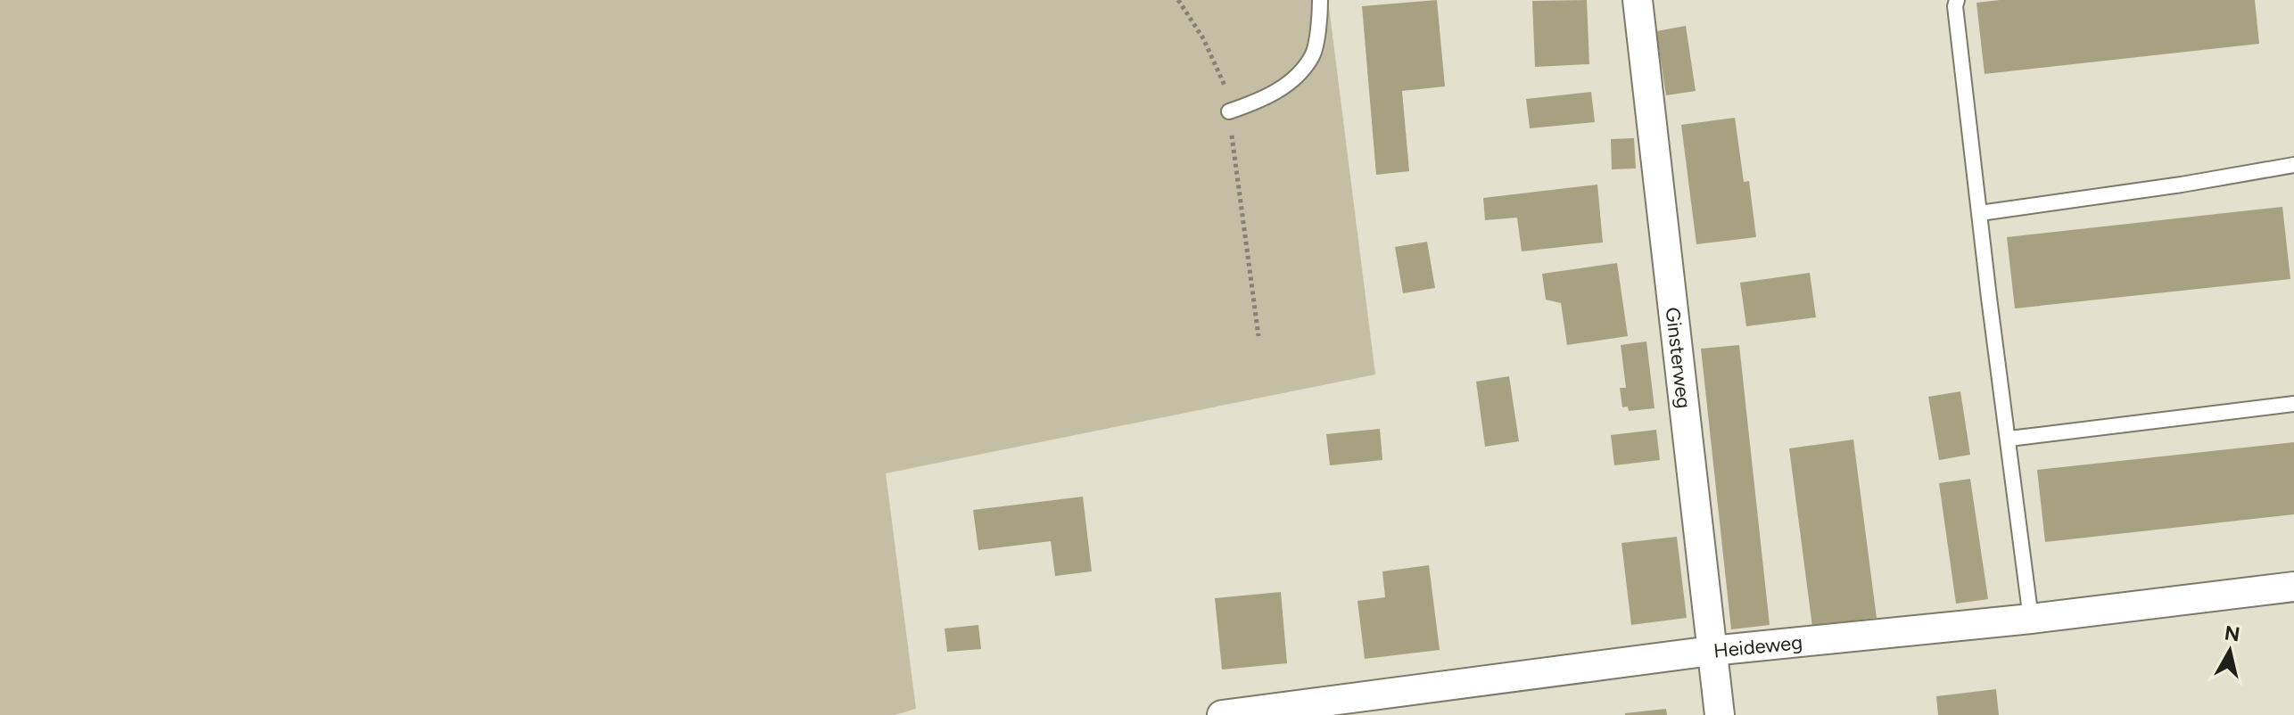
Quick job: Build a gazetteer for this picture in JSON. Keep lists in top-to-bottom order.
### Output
{
  "streets": {
    "street": ["Ginsterweg", "Heideweg"]
  },
  "crossings": [
    ["Ginsterweg", "Heideweg"]
  ],
  "north": "top"
}
